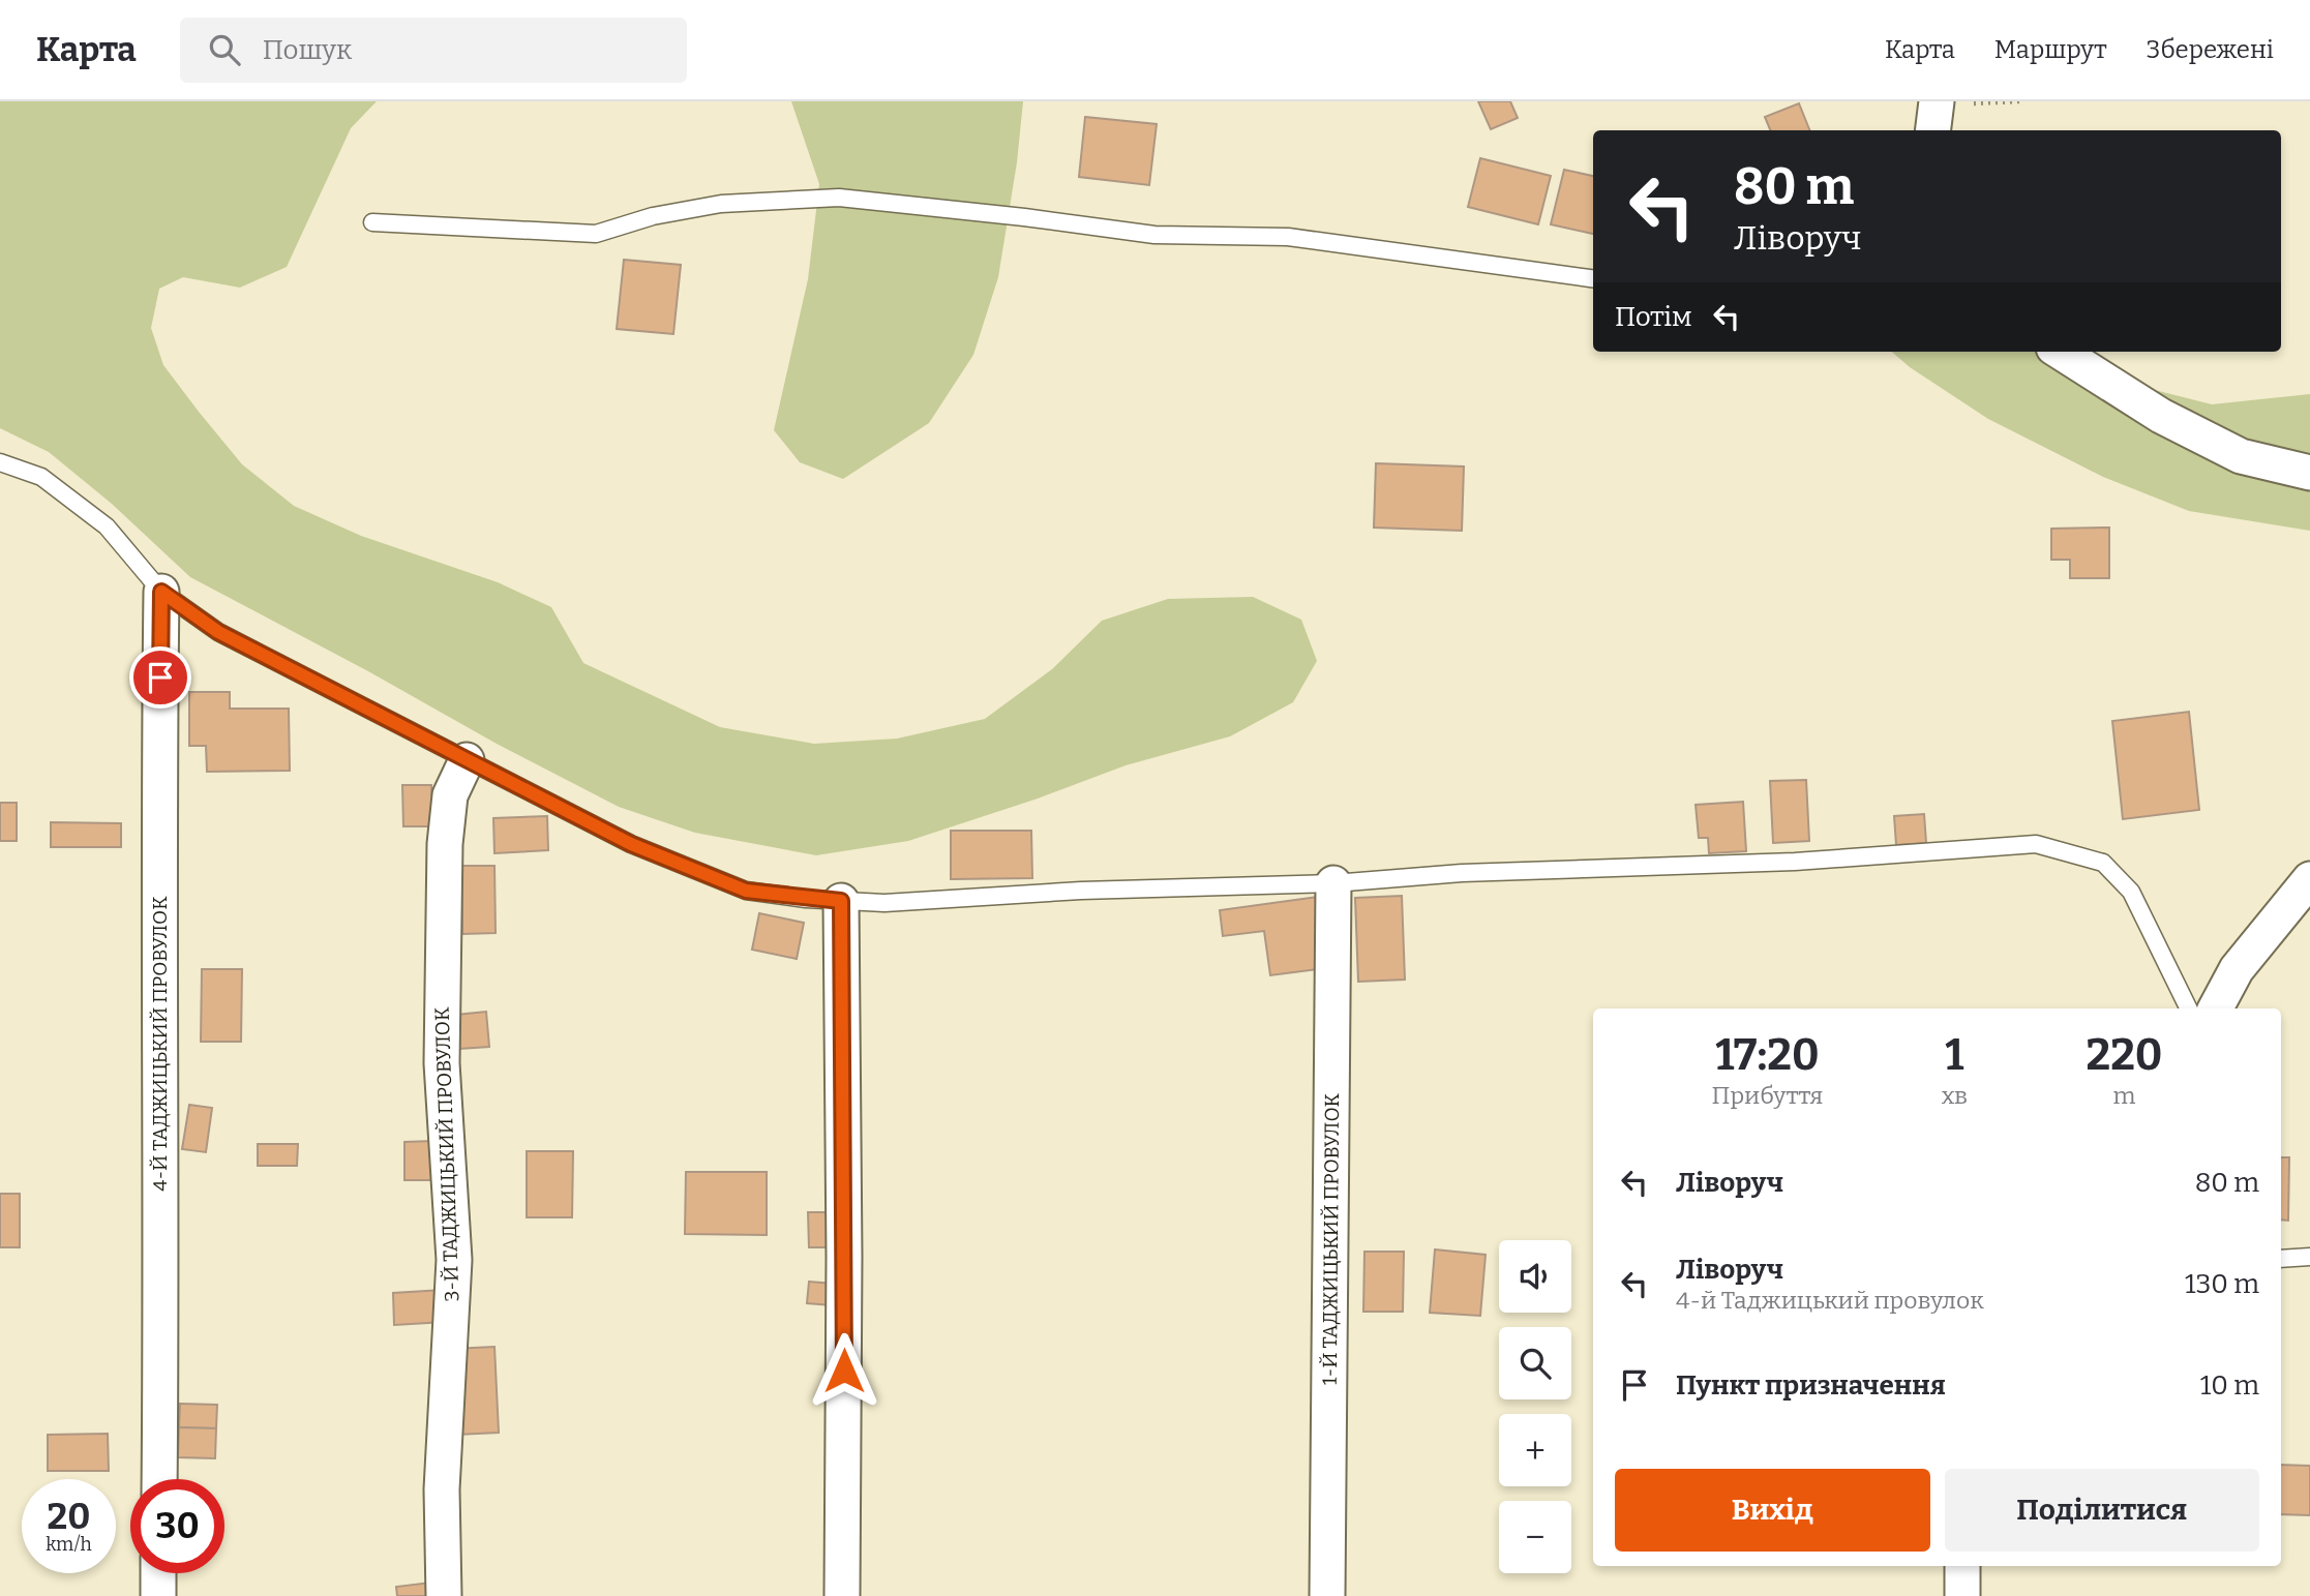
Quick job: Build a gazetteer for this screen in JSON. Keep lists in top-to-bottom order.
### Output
{
  "streets": {
    "street": ["4-Й ТАДЖИЦЬКИЙ ПРОВУЛОК", "3-Й ТАДЖИЦЬКИЙ ПРОВУЛОК", "1-Й ТАДЖИЦЬКИЙ ПРОВУЛОК"]
  },
  "page": {
    "header": "Карта",
    "search": "Пошук",
    "nav": ["Карта", "Маршрут", "Збережені"],
    "turn": ["80 m", "Ліворуч"],
    "then": "Потім",
    "eta": [
      "17:20",
      "Прибуття",
      "1",
      "хв",
      "220",
      "m"
    ],
    "list": [
      {
        "name": "Ліворуч",
        "value": "80 m"
      },
      {
        "name": "Ліворуч",
        "note": "4-й Таджицький провулок",
        "value": "130 m"
      },
      {
        "name": "Пункт призначення",
        "value": "10 m"
      }
    ],
    "map_buttons": ["+", "−"],
    "buttons": ["Вихід", "Поділитися"],
    "speed": "20 km/h",
    "limit": "30"
  }
}
